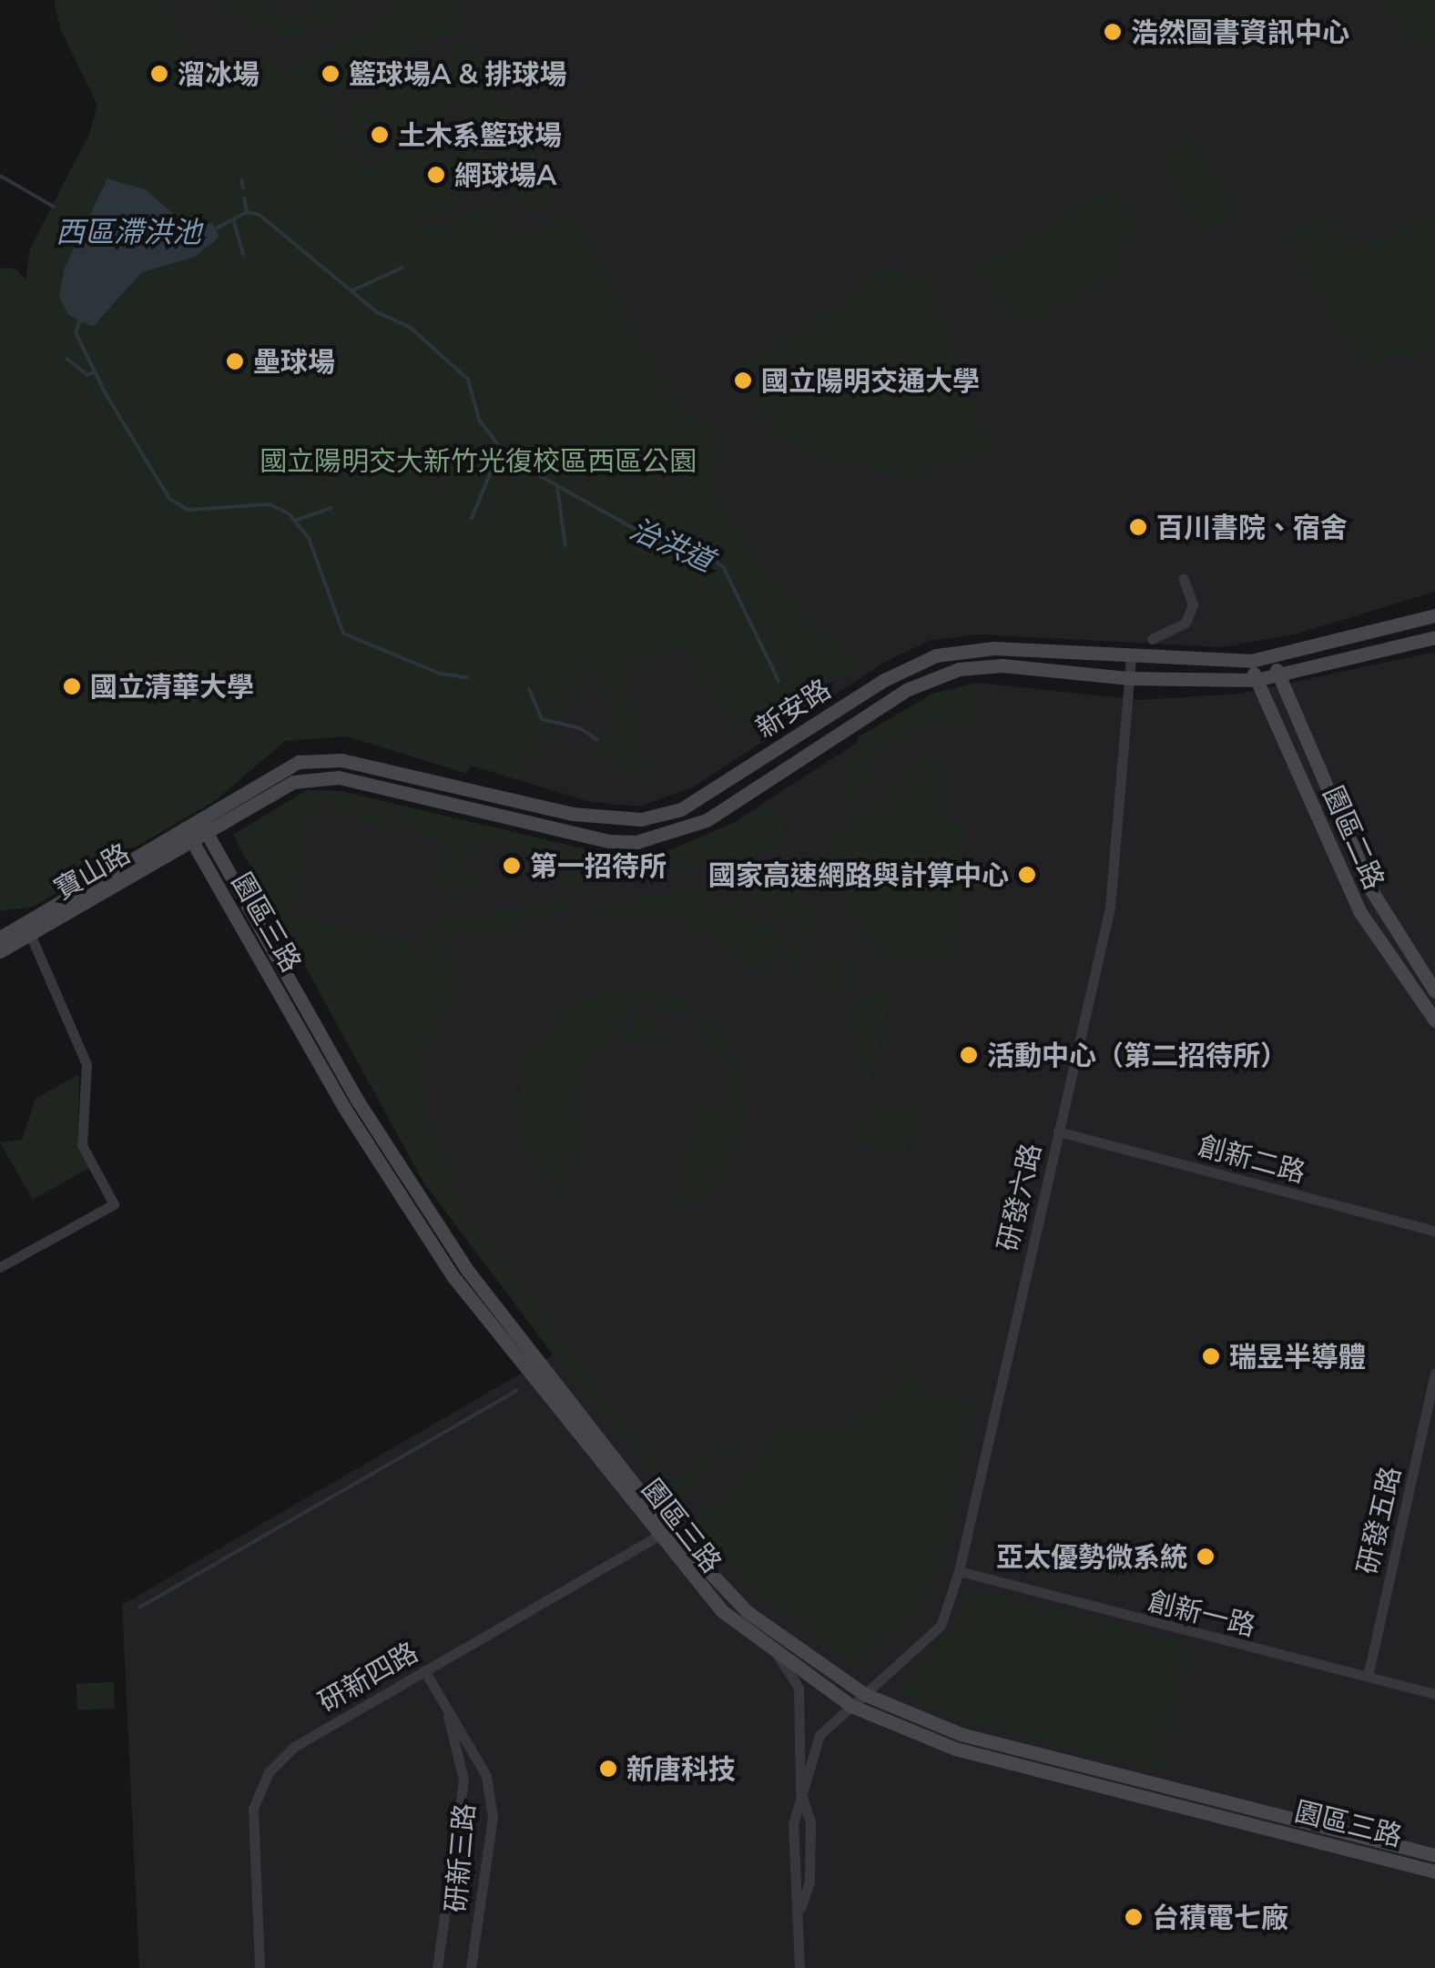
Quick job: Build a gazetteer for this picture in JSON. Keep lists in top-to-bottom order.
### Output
{
  "streets": {
    "street": [
      "新安路",
      "園區二路",
      "寶山路",
      "園區三路",
      "創新二路",
      "研發六路",
      "研發五路",
      "創新一路",
      "研新四路",
      "研新三路"
    ]
  },
  "crossings": [
    ["新安路", "園區二路"],
    ["新安路", "寶山路"],
    ["新安路", "園區三路"],
    ["新安路", "研發六路"],
    ["寶山路", "園區三路"],
    ["園區三路", "研發六路"],
    ["園區三路", "研新四路"],
    ["創新二路", "研發六路"],
    ["研發六路", "創新一路"],
    ["研發五路", "創新一路"],
    ["研新四路", "研新三路"]
  ],
  "water": ["西區滯洪池", "治洪道"],
  "parks": ["國立陽明交大新竹光復校區西區公園"],
  "places": [
    "浩然圖書資訊中心",
    "溜冰場",
    "籃球場A & 排球場",
    "土木系籃球場",
    "網球場A",
    "壘球場",
    "國立陽明交通大學",
    "百川書院、宿舍",
    "國立清華大學",
    "第一招待所",
    "國家高速網路與計算中心",
    "活動中心（第二招待所）",
    "瑞昱半導體",
    "亞太優勢微系統",
    "新唐科技",
    "台積電七廠"
  ]
}
